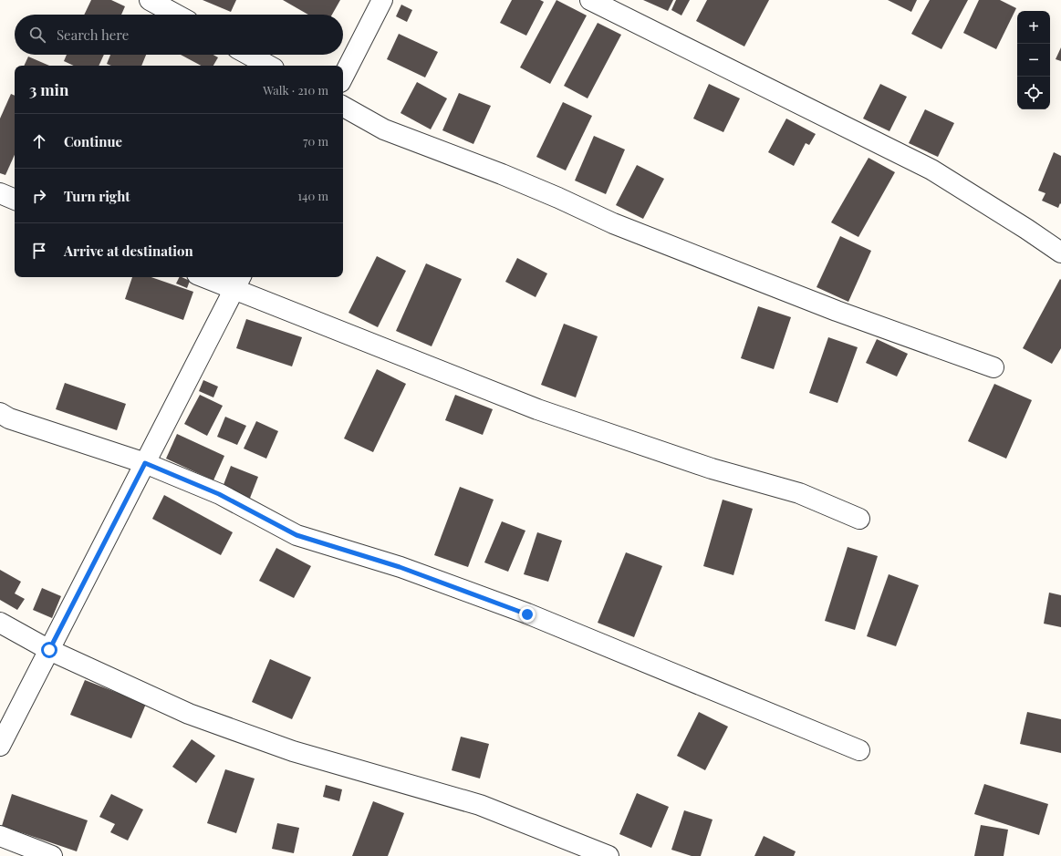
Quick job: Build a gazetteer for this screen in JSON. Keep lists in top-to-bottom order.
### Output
{
  "page": {
    "map_buttons": ["+", "−"],
    "search": "Search here",
    "heading": ["3 min", "Walk · 210 m"],
    "list": [
      ["Continue", "70 m"],
      ["Turn right", "140 m"],
      "Arrive at destination"
    ]
  }
}
